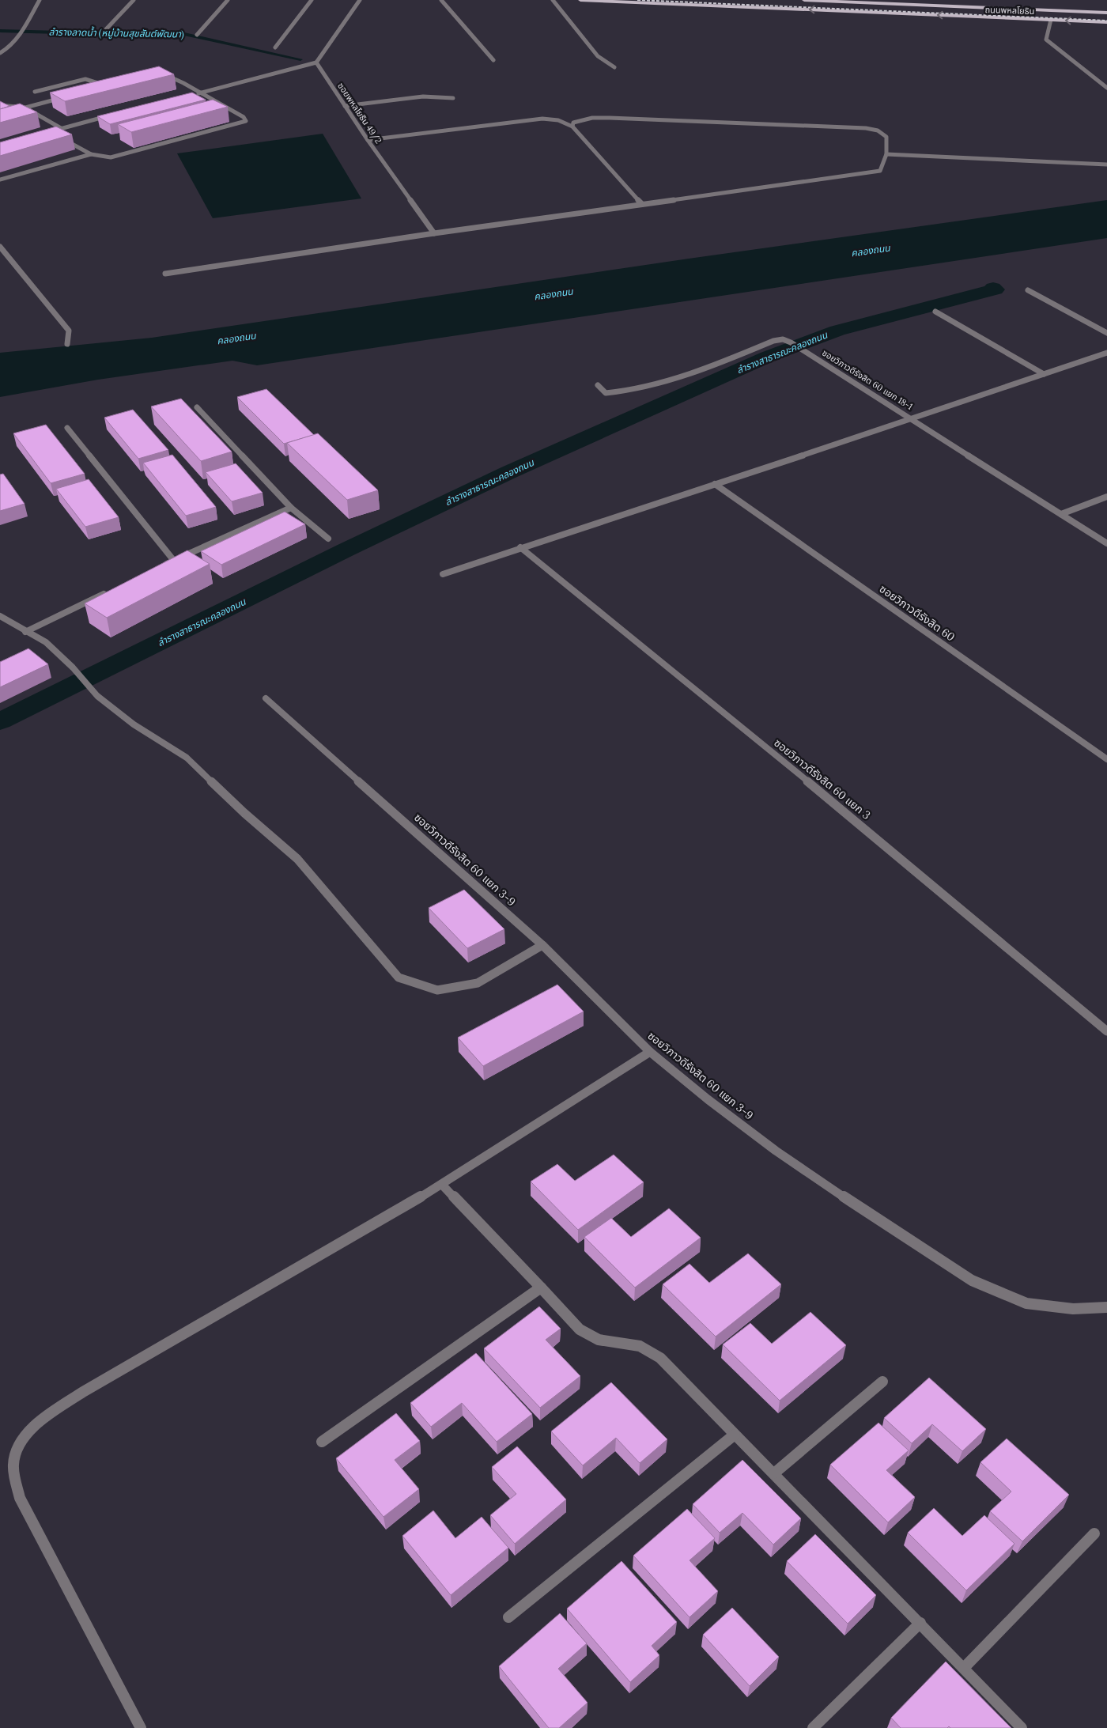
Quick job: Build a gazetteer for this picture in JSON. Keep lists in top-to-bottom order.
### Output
{
  "streets": {
    "main road": ["ถนนพหลโยธิน"],
    "street": [
      "ซอยพหลโยธิน 49/2",
      "ซอยวิภาวดีรังสิต 60 แยก 18-1",
      "ซอยวิภาวดีรังสิต 60",
      "ซอยวิภาวดีรังสิต 60 แยก 3",
      "ซอยวิภาวดีรังสิต 60 แยก 3-9"
    ]
  },
  "water": ["ลำรางลาดน้ำ (หมู่บ้านสุขสันต์พัฒนา)", "คลองถนน", "ลำรางสาธารณะคลองถนน"]
}
